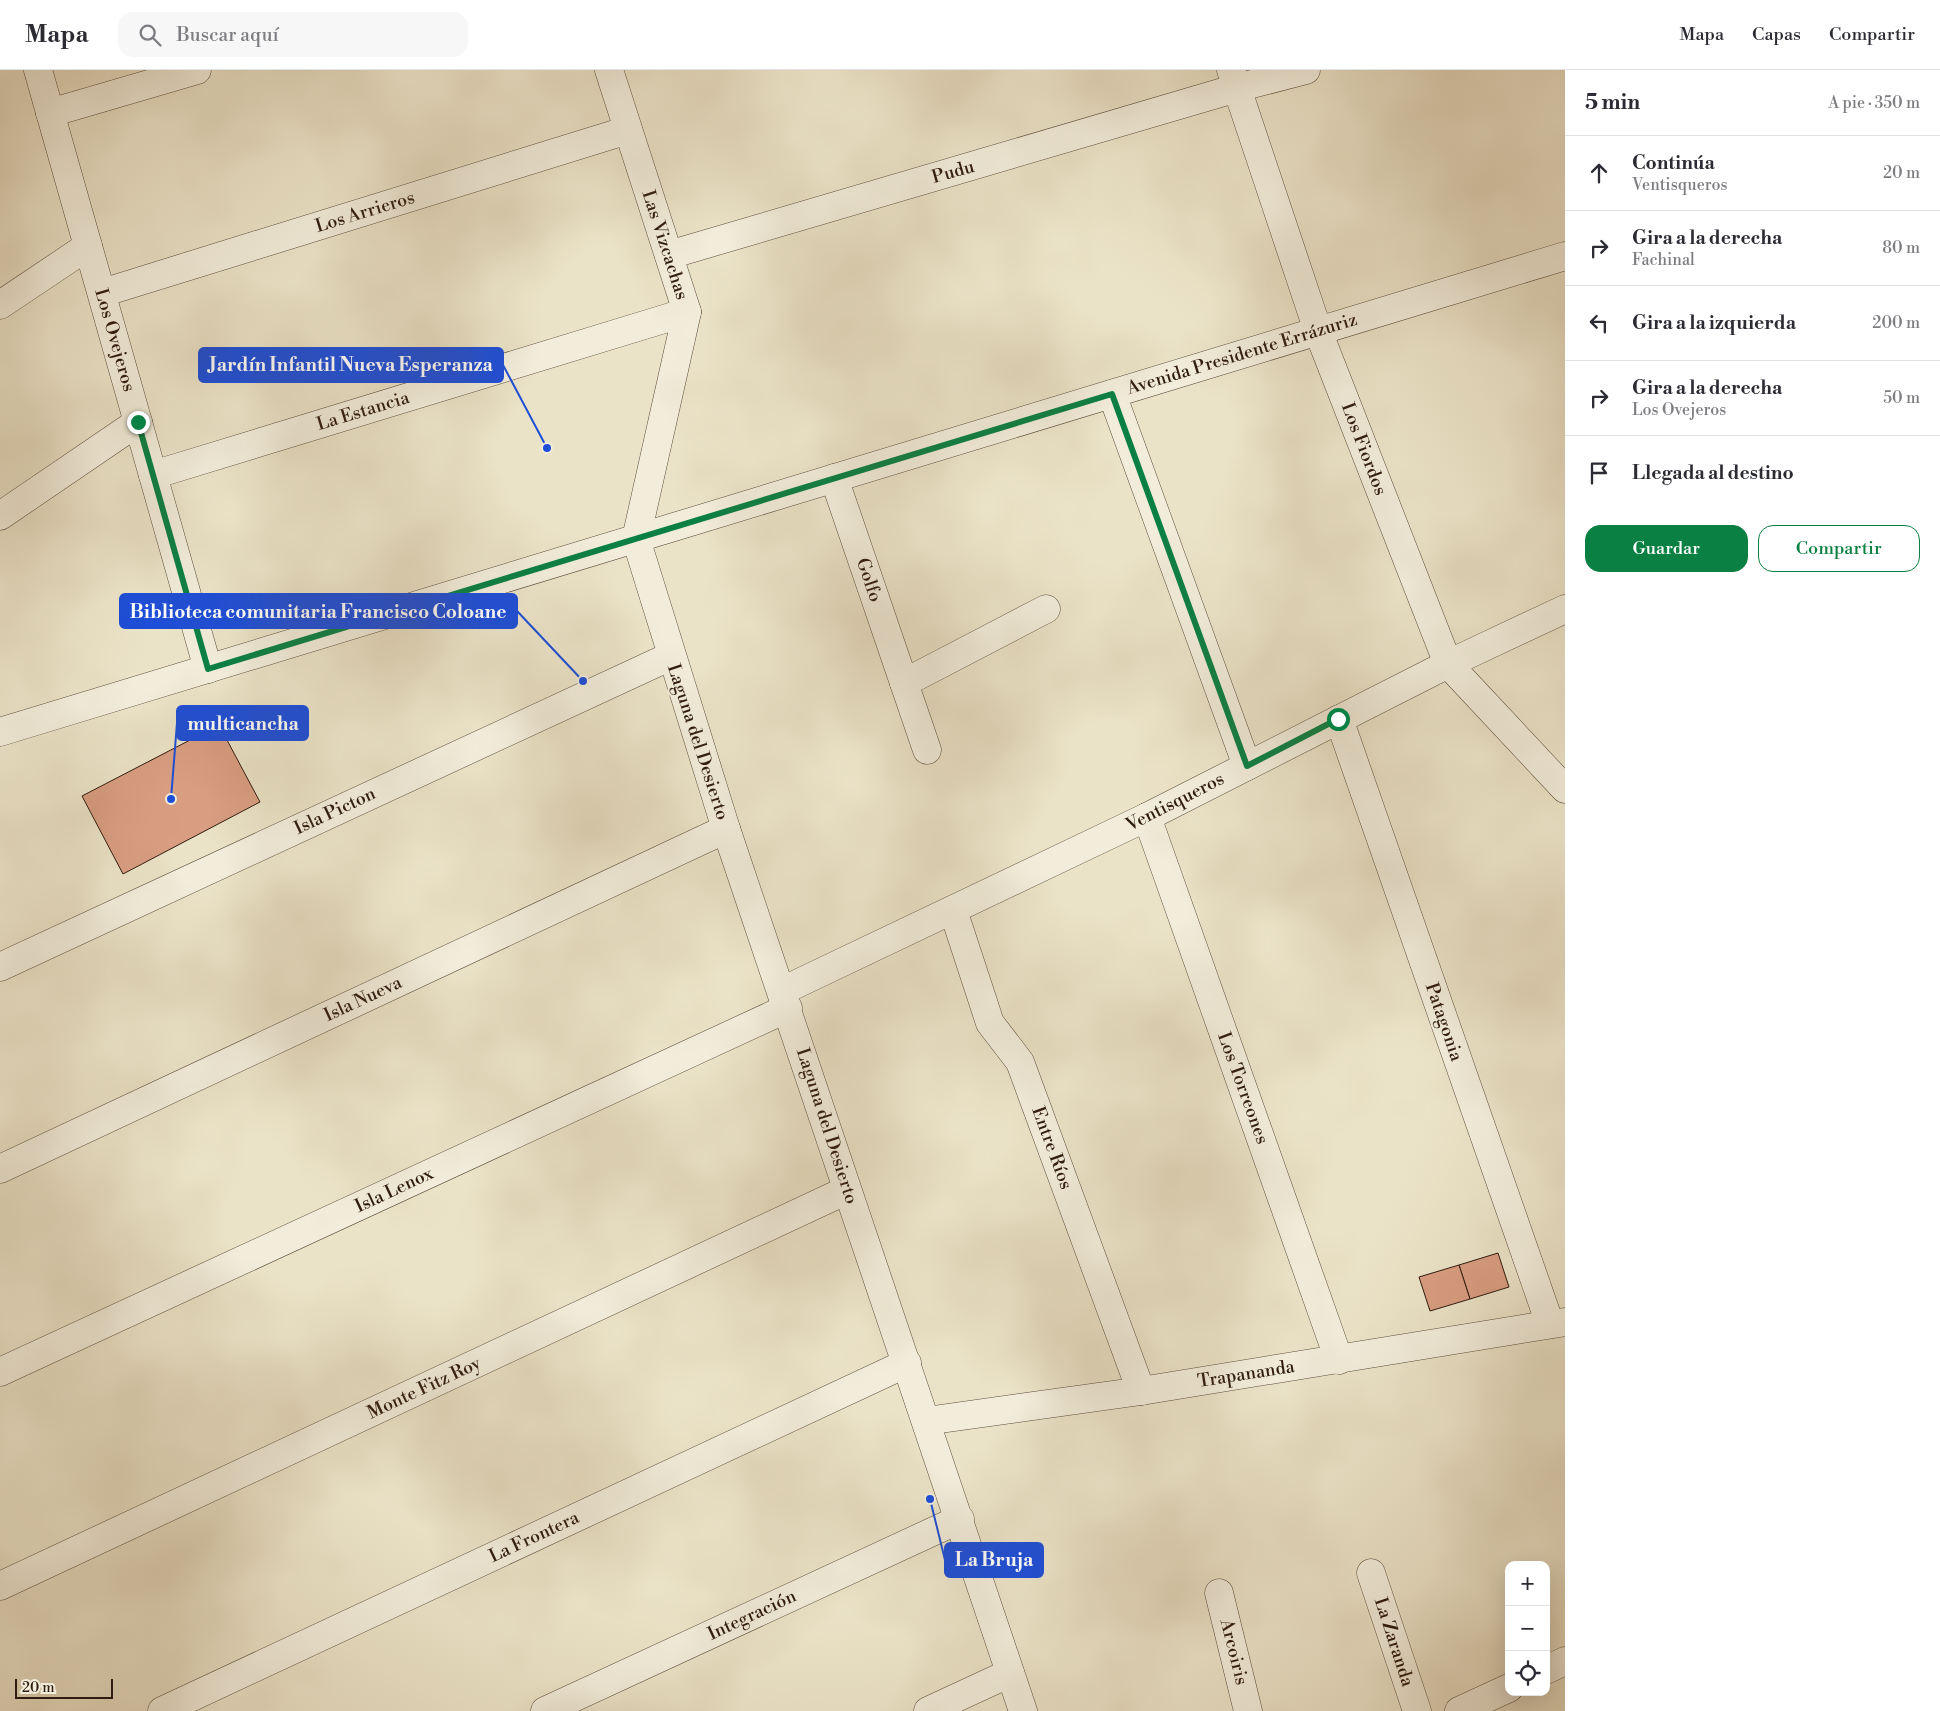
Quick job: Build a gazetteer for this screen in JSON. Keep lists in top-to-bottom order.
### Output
{
  "streets": {
    "street": [
      "Pudu",
      "Los Arrieros",
      "Las Vizcachas",
      "Los Ovejeros",
      "Avenida Presidente Errázuriz",
      "La Estancia",
      "Los Fiordos",
      "Golfo",
      "Laguna del Desierto",
      "Ventisqueros",
      "Isla Picton",
      "Isla Nueva",
      "Patagonia",
      "Los Torreones",
      "Entre Ríos",
      "Isla Lenox",
      "Trapananda",
      "Monte Fitz Roy",
      "La Frontera",
      "Integración",
      "La Zaranda",
      "Arcoiris"
    ]
  },
  "crossings": [
    ["Pudu", "Las Vizcachas"],
    ["Pudu", "Los Fiordos"],
    ["Los Arrieros", "Las Vizcachas"],
    ["Los Arrieros", "Los Ovejeros"],
    ["Las Vizcachas", "Avenida Presidente Errázuriz"],
    ["Las Vizcachas", "La Estancia"],
    ["Las Vizcachas", "Laguna del Desierto"],
    ["Los Ovejeros", "Avenida Presidente Errázuriz"],
    ["Los Ovejeros", "La Estancia"],
    ["Avenida Presidente Errázuriz", "Los Fiordos"],
    ["Avenida Presidente Errázuriz", "Golfo"],
    ["Avenida Presidente Errázuriz", "Laguna del Desierto"],
    ["Los Fiordos", "Ventisqueros"],
    ["Laguna del Desierto", "Ventisqueros"],
    ["Laguna del Desierto", "Isla Picton"],
    ["Laguna del Desierto", "Isla Nueva"],
    ["Laguna del Desierto", "Isla Lenox"],
    ["Laguna del Desierto", "Trapananda"],
    ["Laguna del Desierto", "Monte Fitz Roy"],
    ["Laguna del Desierto", "La Frontera"],
    ["Laguna del Desierto", "Integración"],
    ["Ventisqueros", "Patagonia"],
    ["Ventisqueros", "Los Torreones"],
    ["Ventisqueros", "Entre Ríos"],
    ["Ventisqueros", "Isla Lenox"],
    ["Patagonia", "Trapananda"],
    ["Los Torreones", "Trapananda"],
    ["Entre Ríos", "Trapananda"]
  ],
  "places": [
    "Jardín Infantil Nueva Esperanza",
    "Biblioteca comunitaria Francisco Coloane",
    "multicancha",
    "La Bruja"
  ],
  "scale_bar": "20 m",
  "page": {
    "header": "Mapa",
    "search": "Buscar aquí",
    "nav": ["Mapa", "Capas", "Compartir"],
    "heading": ["5 min", "A pie · 350 m"],
    "list": [
      ["Continúa", "Ventisqueros", "20 m"],
      ["Gira a la derecha", "Fachinal", "80 m"],
      ["Gira a la izquierda", "200 m"],
      ["Gira a la derecha", "Los Ovejeros", "50 m"],
      "Llegada al destino"
    ],
    "buttons": ["Guardar", "Compartir"],
    "map_buttons": ["+", "−"],
    "scale": "20 m"
  }
}
